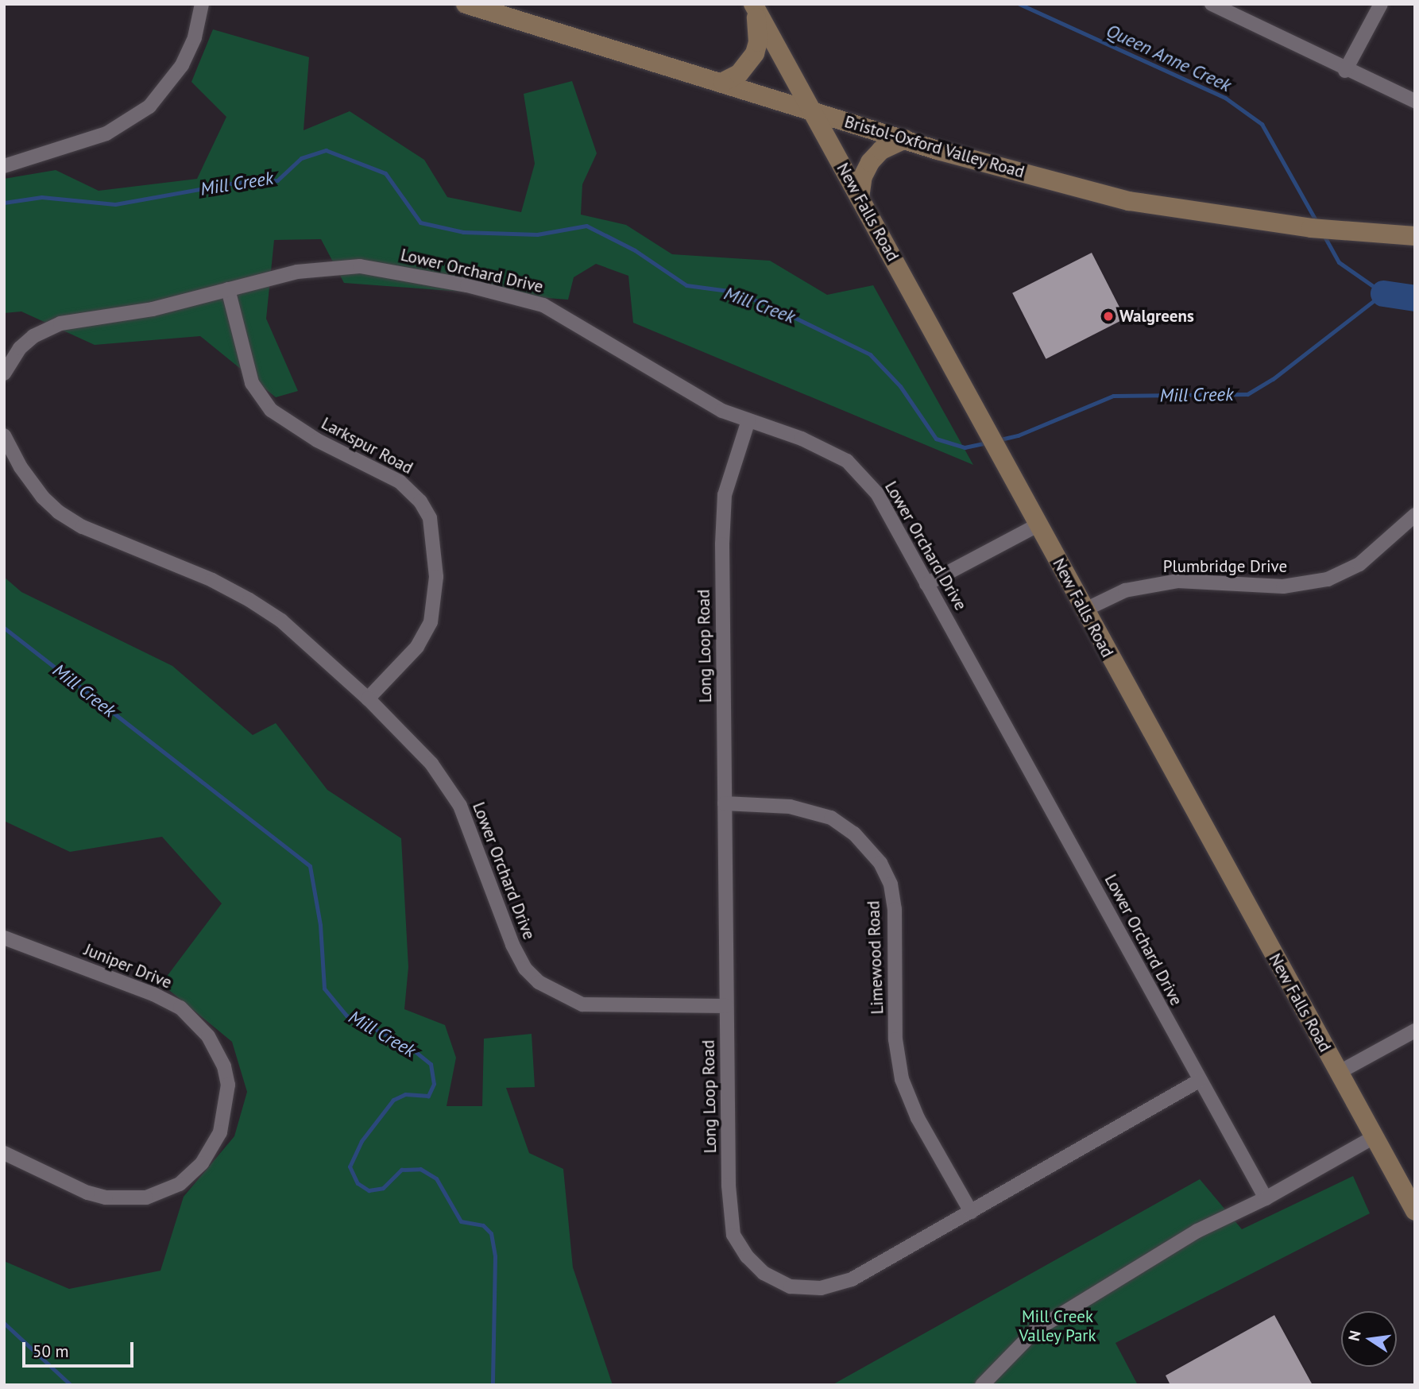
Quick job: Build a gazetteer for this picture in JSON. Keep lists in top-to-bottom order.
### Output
{
  "streets": {
    "main road": ["Bristol-Oxford Valley Road", "New Falls Road"],
    "street": [
      "Lower Orchard Drive",
      "Larkspur Road",
      "Plumbridge Drive",
      "Long Loop Road",
      "Limewood Road",
      "Juniper Drive"
    ]
  },
  "crossings": [
    ["Bristol-Oxford Valley Road", "New Falls Road"],
    ["New Falls Road", "Plumbridge Drive"],
    ["Lower Orchard Drive", "Larkspur Road"],
    ["Lower Orchard Drive", "Long Loop Road"],
    ["Long Loop Road", "Limewood Road"]
  ],
  "water": ["Queen Anne Creek", "Mill Creek"],
  "parks": ["Mill Creek Valley Park"],
  "places": ["Walgreens"],
  "scale_bar": "50 m",
  "north": "left"
}
